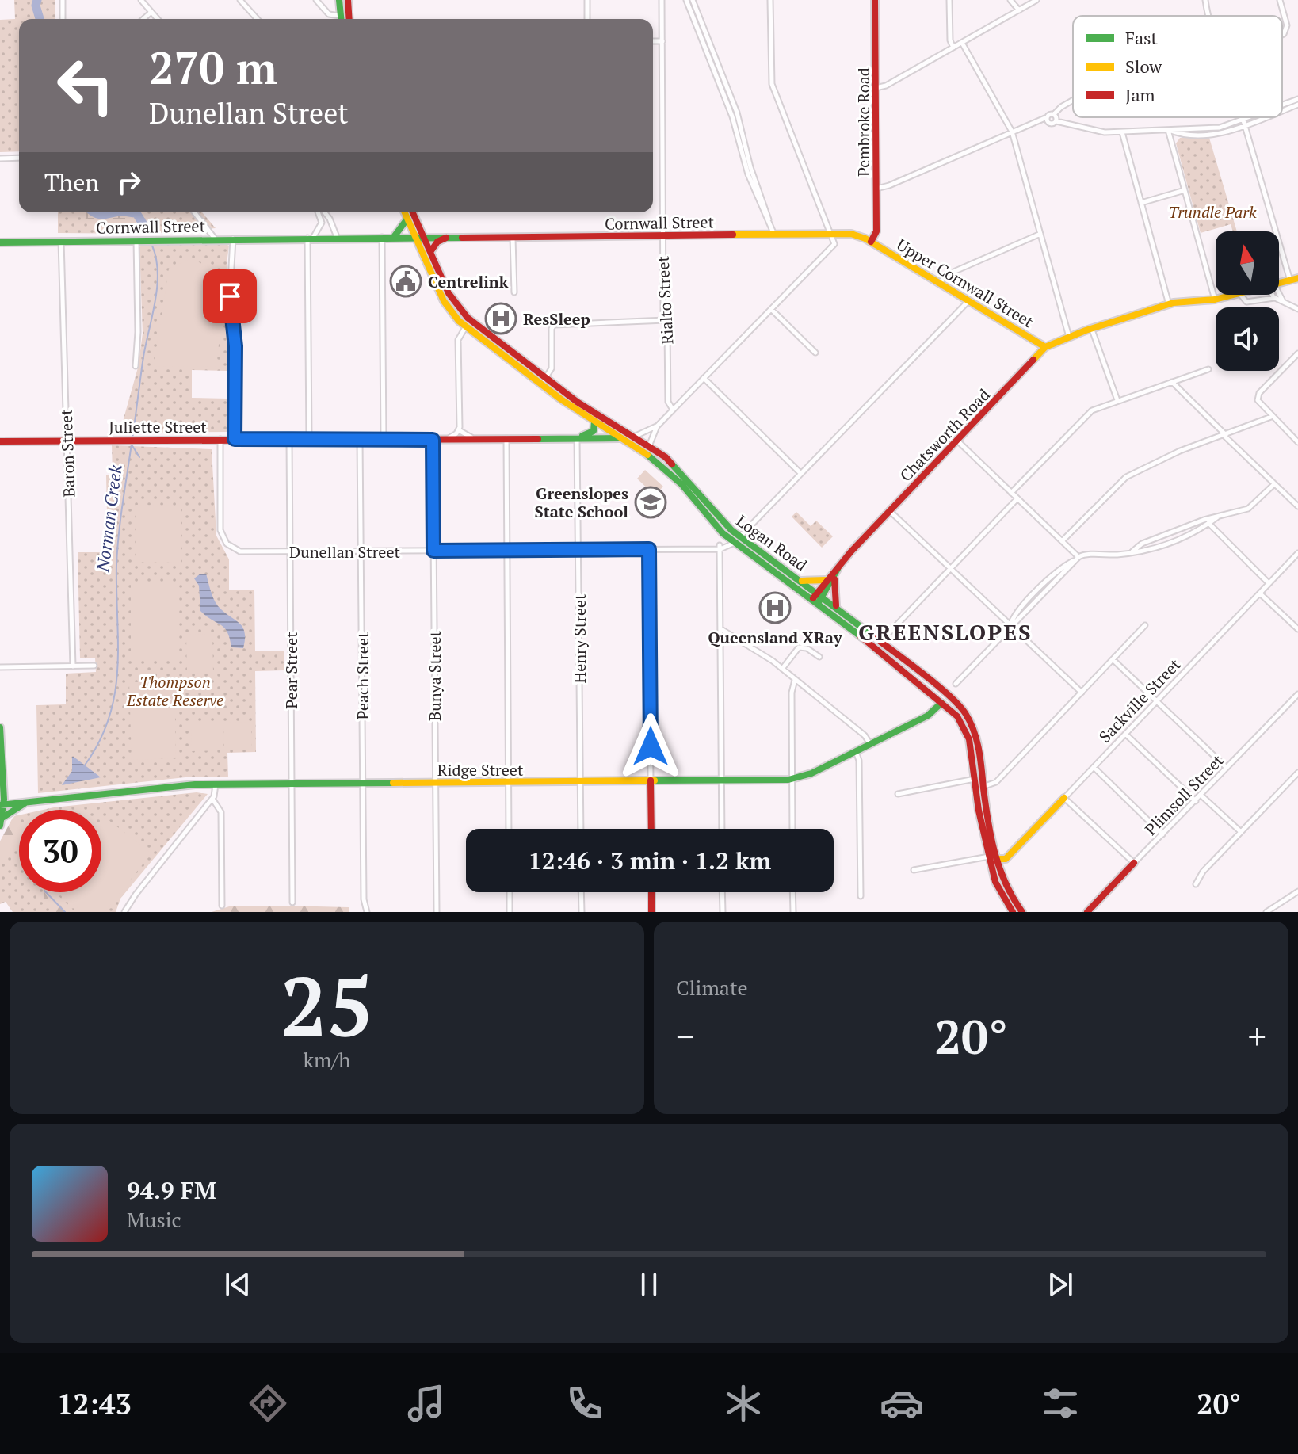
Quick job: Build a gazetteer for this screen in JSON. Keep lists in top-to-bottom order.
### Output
{
  "streets": {
    "main road": [
      "Pembroke Road",
      "Cornwall Street",
      "Upper Cornwall Street",
      "Juliette Street",
      "Chatsworth Road",
      "Logan Road",
      "Sackville Street",
      "Ridge Street",
      "Plimsoll Street"
    ],
    "street": [
      "Rialto Street",
      "Baron Street",
      "Dunellan Street",
      "Henry Street",
      "Pear Street",
      "Peach Street",
      "Bunya Street"
    ]
  },
  "crossings": [
    ["Pembroke Road", "Cornwall Street"],
    ["Pembroke Road", "Upper Cornwall Street"],
    ["Cornwall Street", "Upper Cornwall Street"],
    ["Cornwall Street", "Rialto Street"],
    ["Cornwall Street", "Baron Street"],
    ["Cornwall Street", "Logan Road"],
    ["Upper Cornwall Street", "Chatsworth Road"],
    ["Juliette Street", "Baron Street"],
    ["Juliette Street", "Logan Road"],
    ["Juliette Street", "Dunellan Street"],
    ["Juliette Street", "Henry Street"],
    ["Juliette Street", "Pear Street"],
    ["Juliette Street", "Peach Street"],
    ["Juliette Street", "Bunya Street"],
    ["Chatsworth Road", "Logan Road"],
    ["Logan Road", "Dunellan Street"],
    ["Logan Road", "Sackville Street"],
    ["Logan Road", "Ridge Street"],
    ["Dunellan Street", "Henry Street"],
    ["Dunellan Street", "Pear Street"],
    ["Dunellan Street", "Peach Street"],
    ["Dunellan Street", "Bunya Street"],
    ["Henry Street", "Ridge Street"],
    ["Pear Street", "Ridge Street"],
    ["Peach Street", "Ridge Street"],
    ["Bunya Street", "Ridge Street"]
  ],
  "districts": ["GREENSLOPES"],
  "water": ["Norman Creek"],
  "parks": ["Trundle Park", "Thompson Estate Reserve"],
  "places": {
    "public building": ["Centrelink"],
    "hospital": ["ResSleep", "Queensland XRay"],
    "school or university": ["Greenslopes State School"]
  },
  "legend": ["Fast", "Slow", "Jam"],
  "north": "top",
  "page": {
    "turn": ["270 m", "Dunellan Street"],
    "then": "Then",
    "limit": "30",
    "trip": "12:46 · 3 min · 1.2 km",
    "tile": [
      ["25", "km/h"],
      "Climate"
    ],
    "heat": ["−", "20°", "+"],
    "song": ["94.9 FM", "Music"],
    "tabs": ["12:43", "20°"]
  }
}
